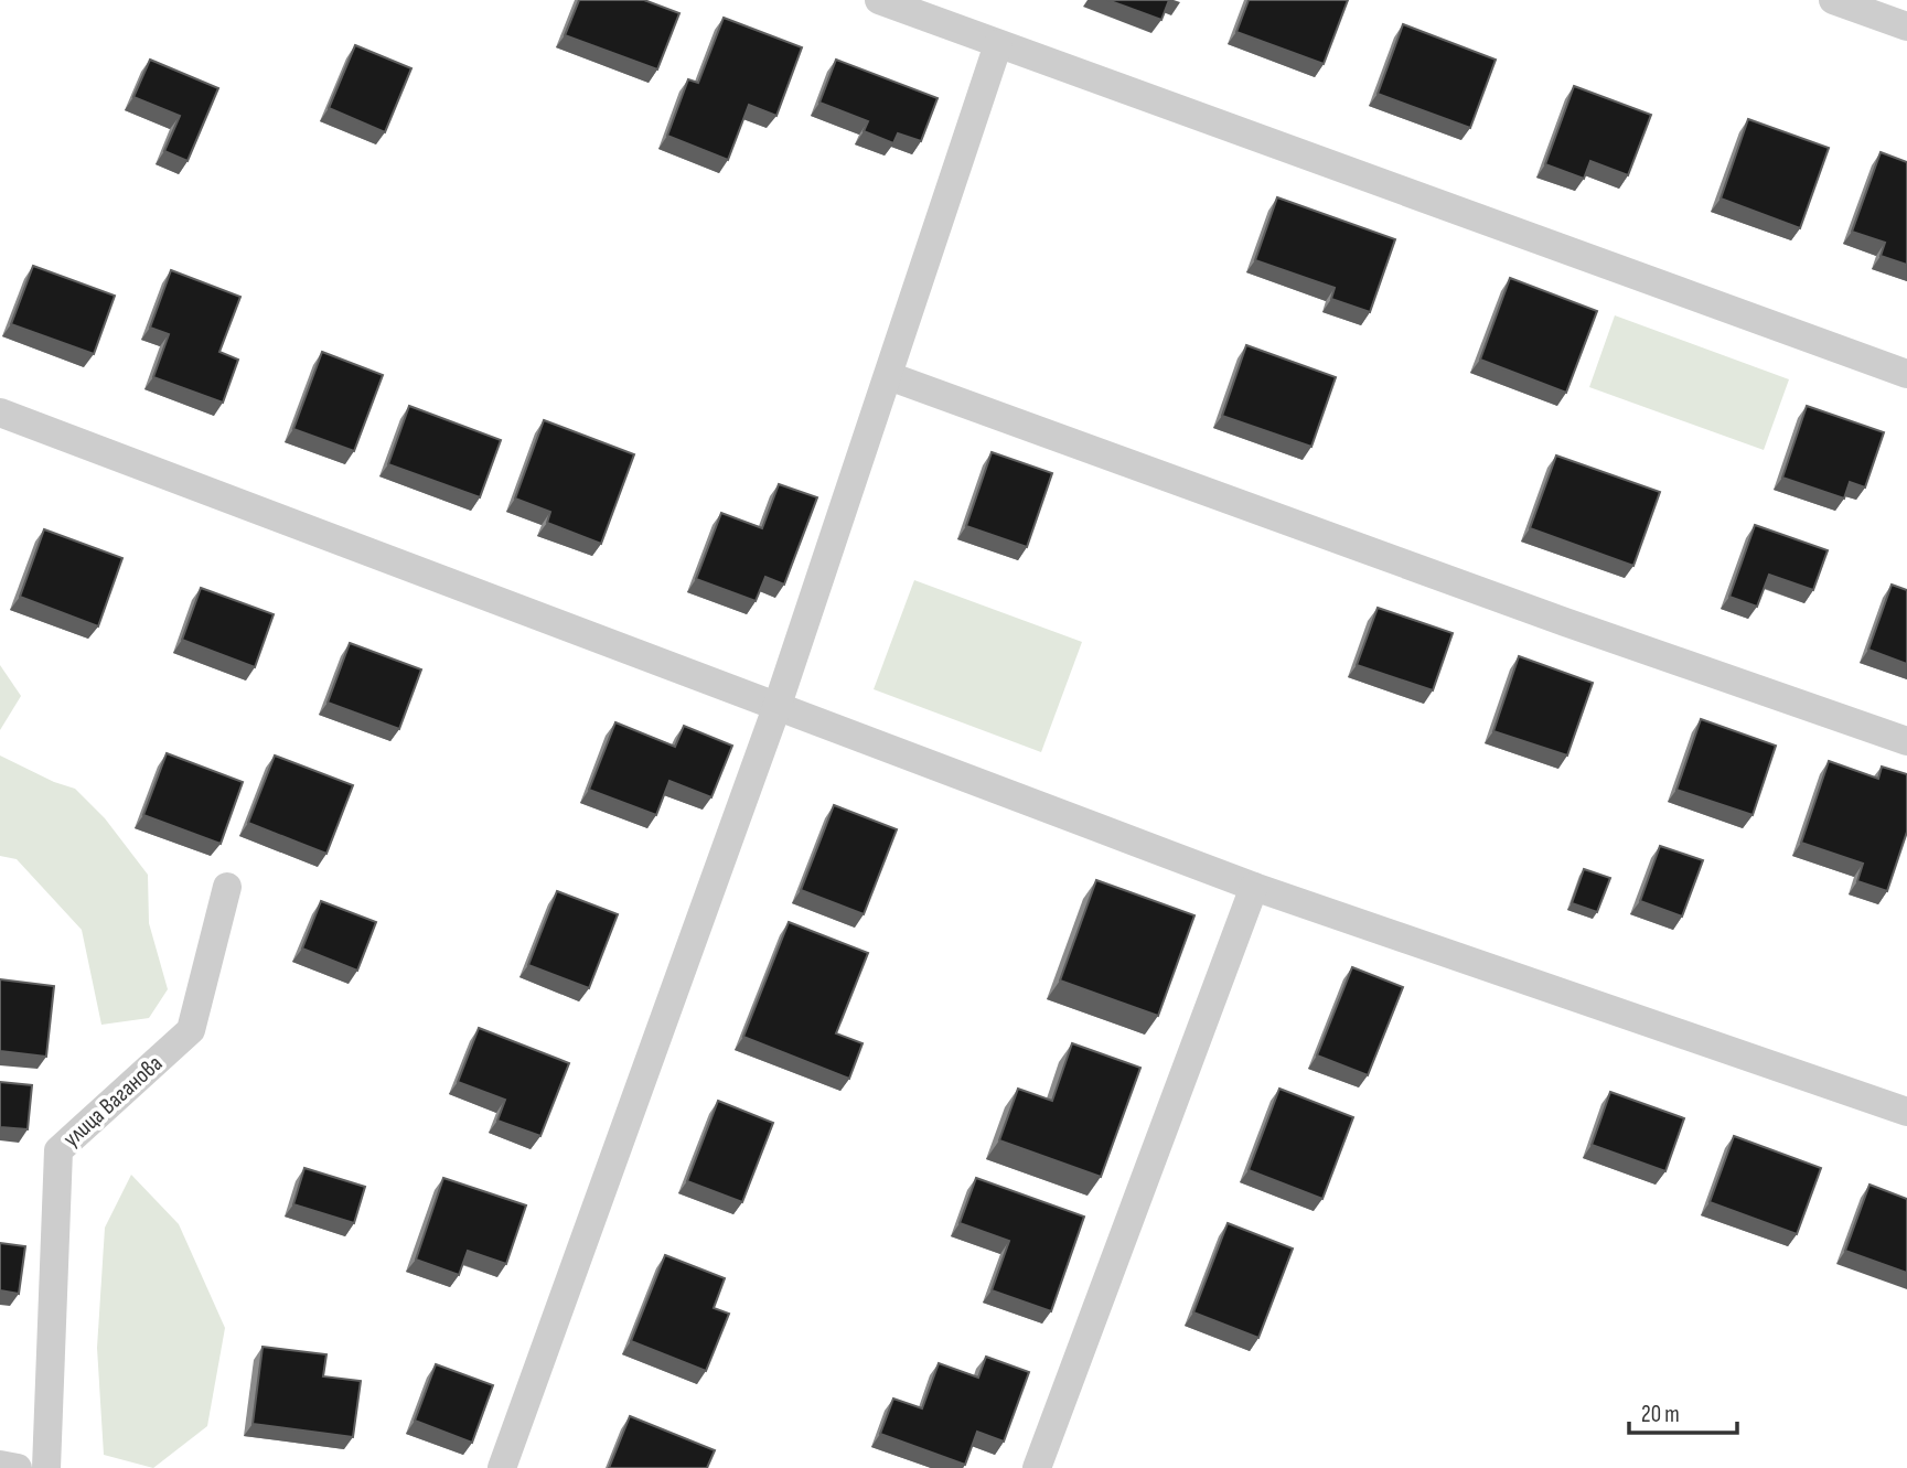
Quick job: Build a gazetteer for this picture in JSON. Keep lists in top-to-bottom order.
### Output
{
  "streets": {
    "street": ["улица Ваганова"]
  },
  "scale_bar": "20 m"
}
